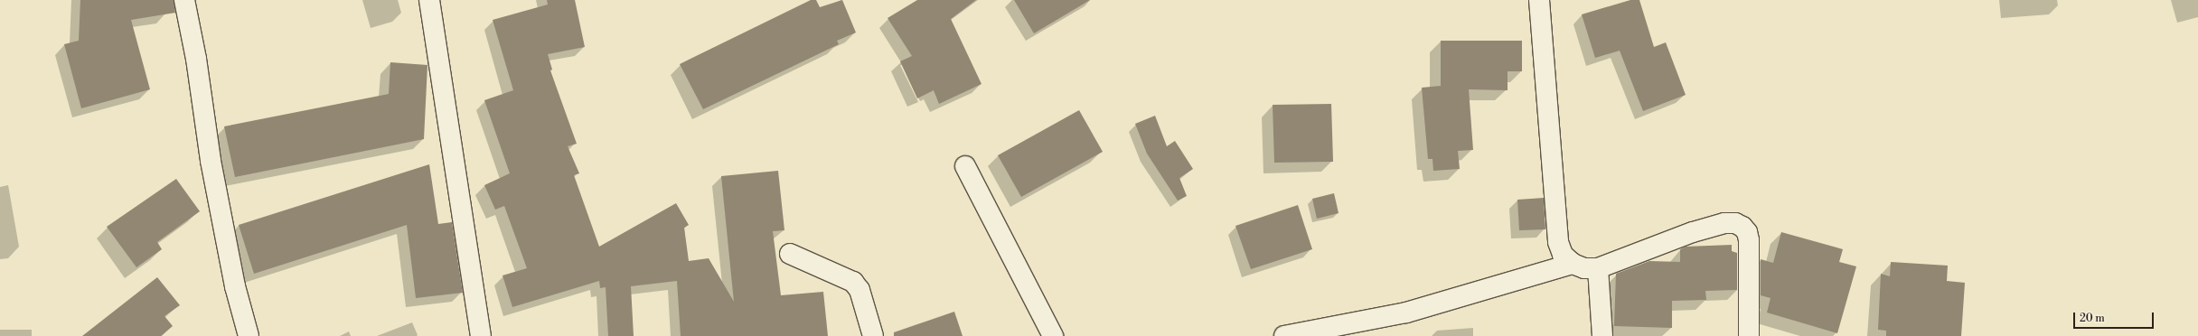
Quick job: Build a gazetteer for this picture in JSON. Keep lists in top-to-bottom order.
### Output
{
  "scale_bar": "20 m"
}
